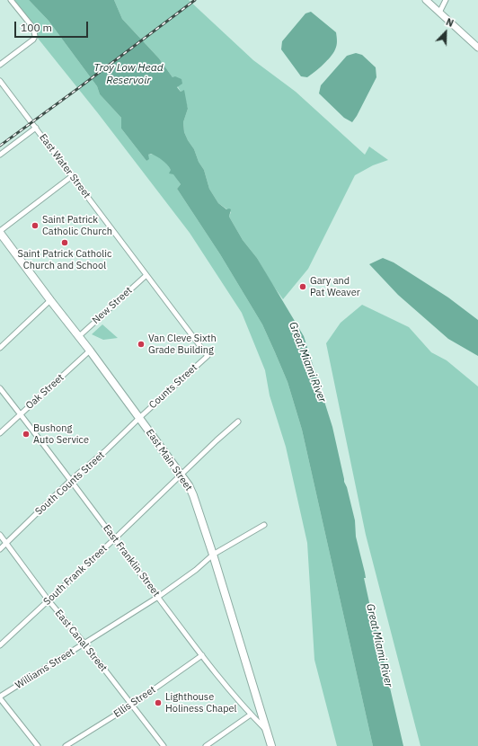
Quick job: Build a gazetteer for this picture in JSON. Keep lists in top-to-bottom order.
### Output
{
  "streets": {
    "main road": ["East Main Street"],
    "street": [
      "East Water Street",
      "New Street",
      "Counts Street",
      "Oak Street",
      "South Counts Street",
      "East Franklin Street",
      "South Frank Street",
      "East Canal Street",
      "Williams Street",
      "Ellis Street"
    ]
  },
  "crossings": [
    ["East Water Street", "New Street"],
    ["East Water Street", "Counts Street"],
    ["New Street", "East Main Street"],
    ["Counts Street", "East Main Street"],
    ["Counts Street", "South Counts Street"],
    ["Oak Street", "East Main Street"],
    ["Oak Street", "East Franklin Street"],
    ["East Main Street", "South Counts Street"],
    ["East Main Street", "East Franklin Street"],
    ["East Main Street", "South Frank Street"],
    ["East Main Street", "Williams Street"],
    ["South Counts Street", "East Franklin Street"],
    ["South Counts Street", "East Canal Street"],
    ["East Franklin Street", "South Frank Street"],
    ["East Franklin Street", "Williams Street"],
    ["East Franklin Street", "Ellis Street"],
    ["South Frank Street", "East Canal Street"],
    ["East Canal Street", "Williams Street"],
    ["East Canal Street", "Ellis Street"]
  ],
  "water": ["Troy Low Head Reservoir", "Great Miami River"],
  "places": [
    "Saint Patrick Catholic Church",
    "Saint Patrick Catholic Church and School",
    "Gary and Pat Weaver",
    "Van Cleve Sixth Grade Building",
    "Bushong Auto Service",
    "Lighthouse Holiness Chapel"
  ],
  "scale_bar": "100 m",
  "north": "top right"
}
